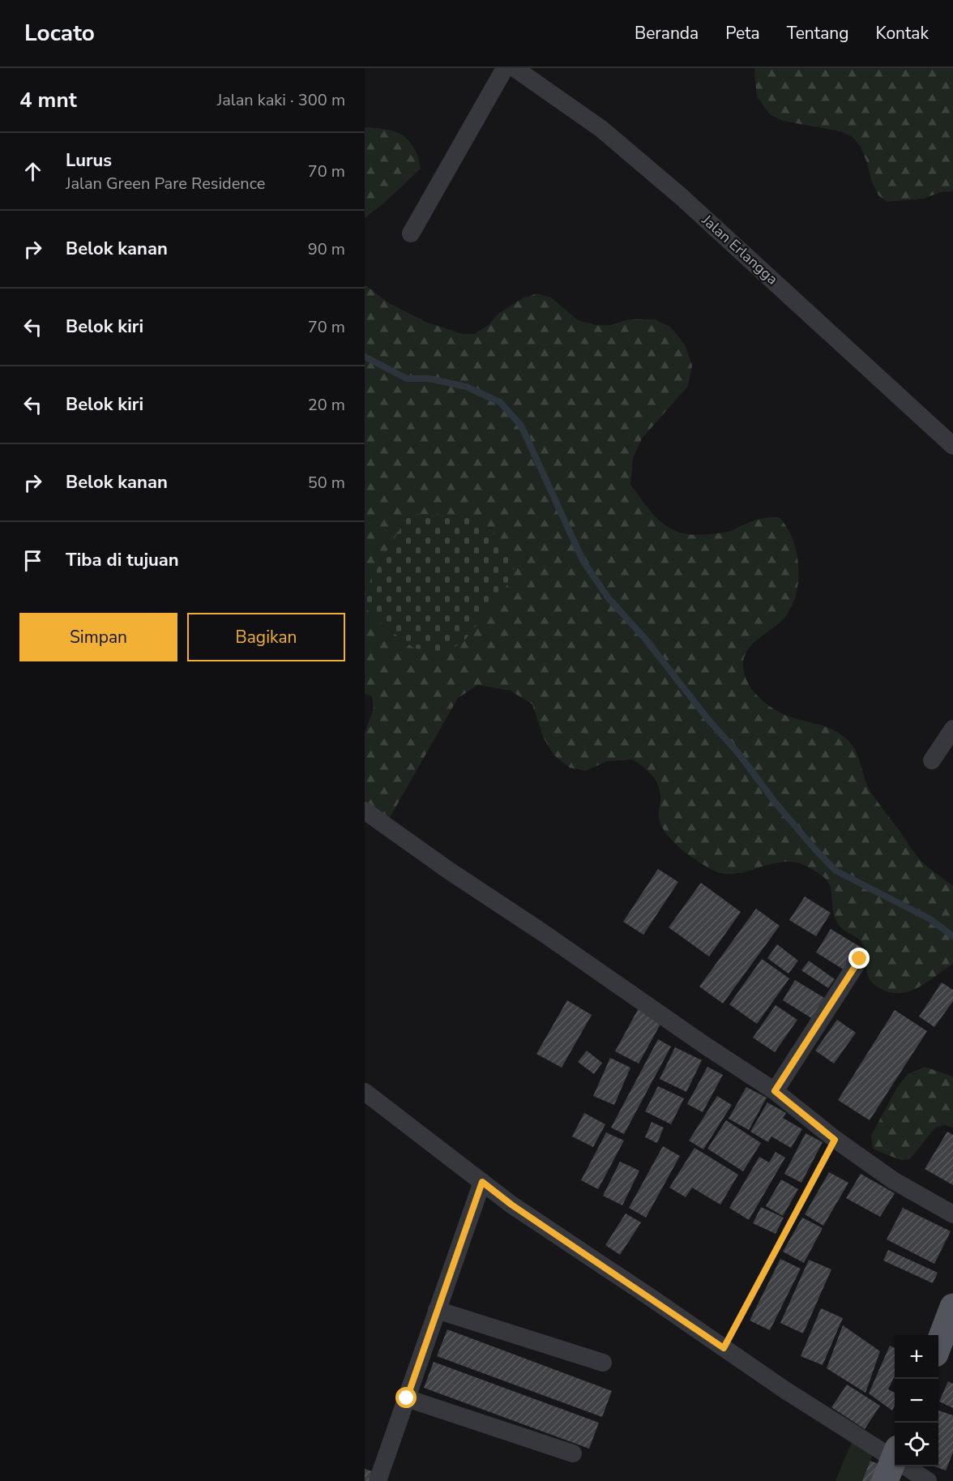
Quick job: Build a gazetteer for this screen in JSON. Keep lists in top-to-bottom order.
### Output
{
  "streets": {
    "street": ["Jalan Erlangga"]
  },
  "page": {
    "header": "Locato",
    "nav": [
      "Beranda",
      "Peta",
      "Tentang",
      "Kontak"
    ],
    "heading": ["4 mnt", "Jalan kaki · 300 m"],
    "list": [
      ["Lurus", "Jalan Green Pare Residence", "70 m"],
      ["Belok kanan", "90 m"],
      ["Belok kiri", "70 m"],
      ["Belok kiri", "20 m"],
      ["Belok kanan", "50 m"],
      "Tiba di tujuan"
    ],
    "buttons": ["Simpan", "Bagikan"],
    "map_buttons": ["+", "−"]
  }
}
